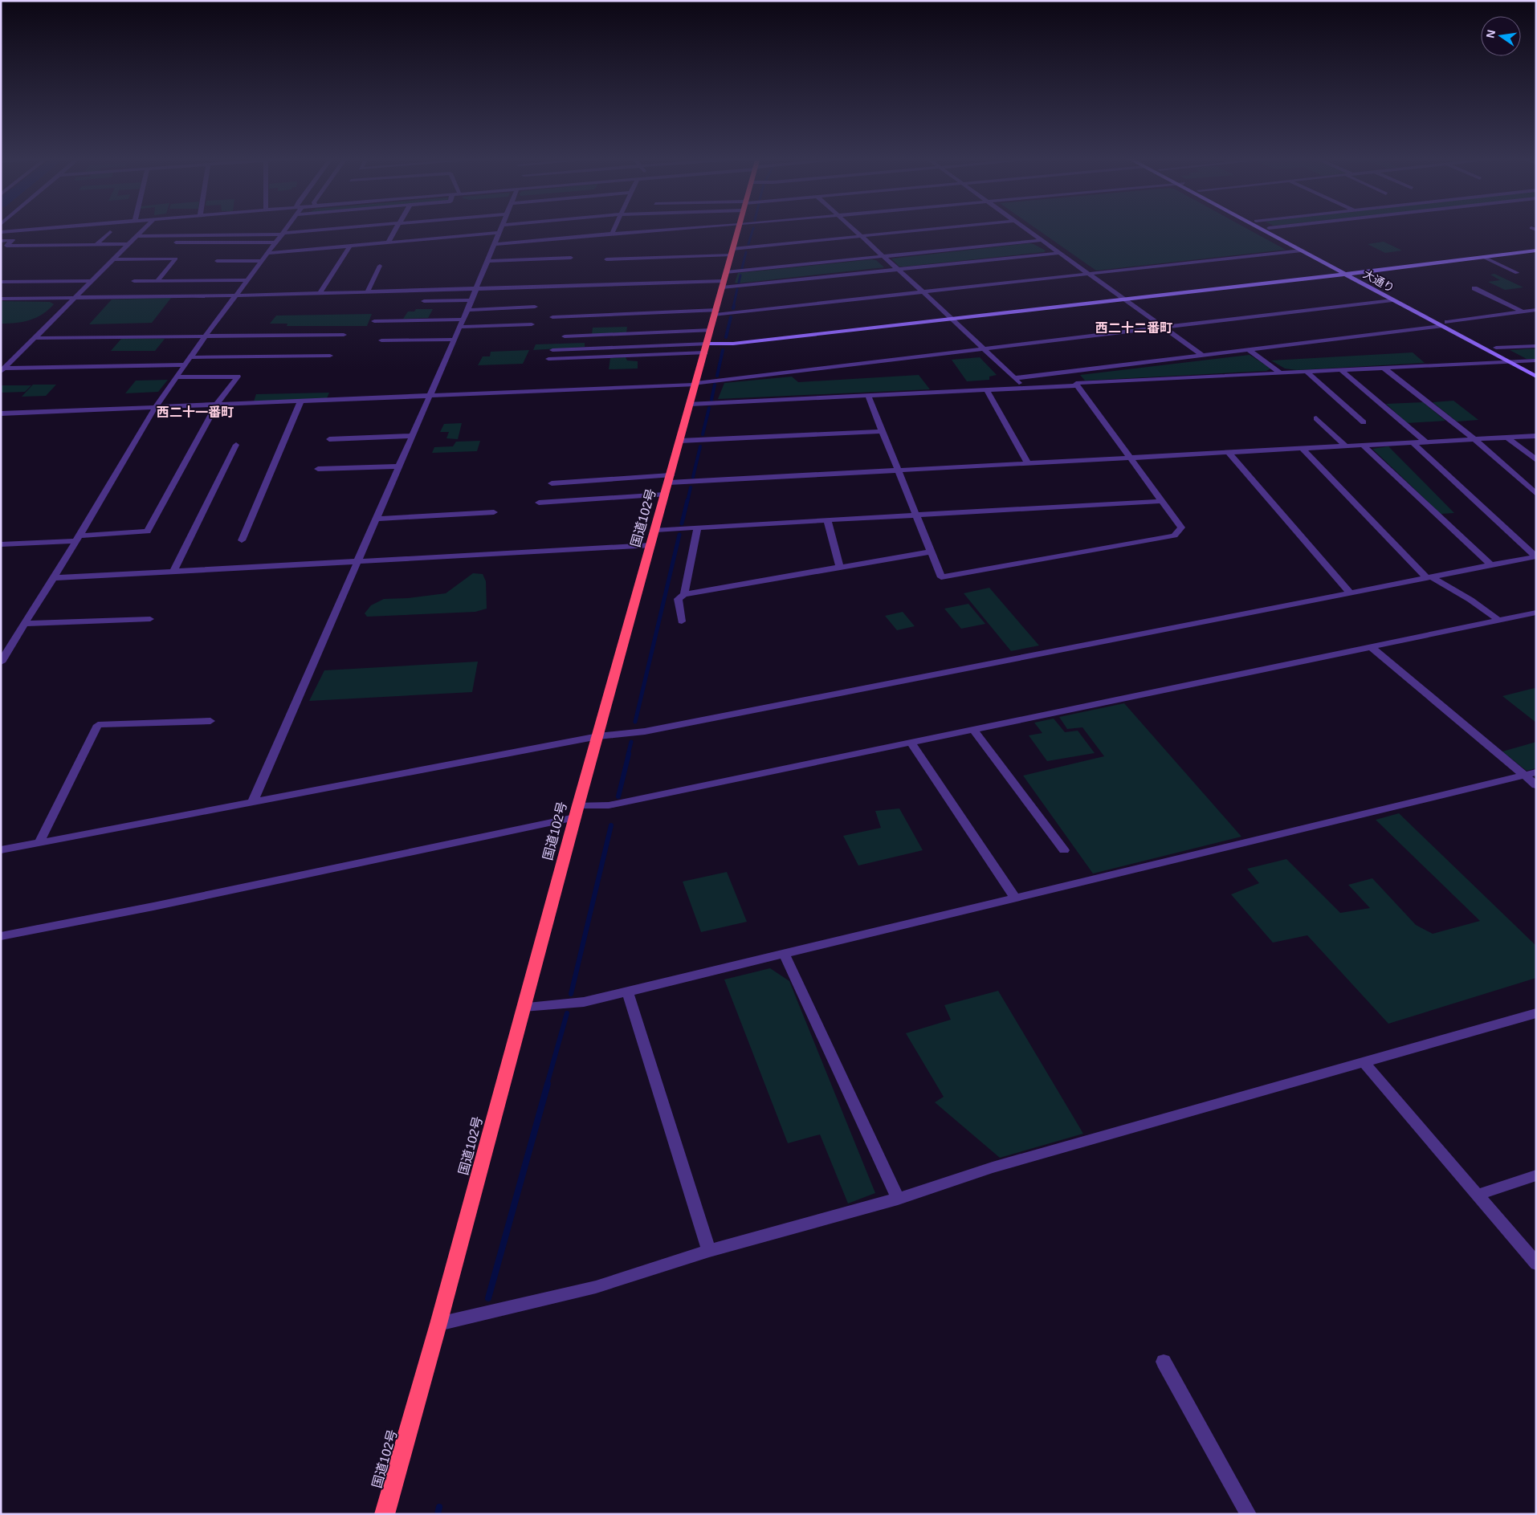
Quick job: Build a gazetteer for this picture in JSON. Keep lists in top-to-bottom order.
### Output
{
  "streets": {
    "highway": ["国道102号"],
    "street": ["大通り"]
  },
  "districts": ["西二十二番町", "西二十一番町"],
  "north": "left"
}
